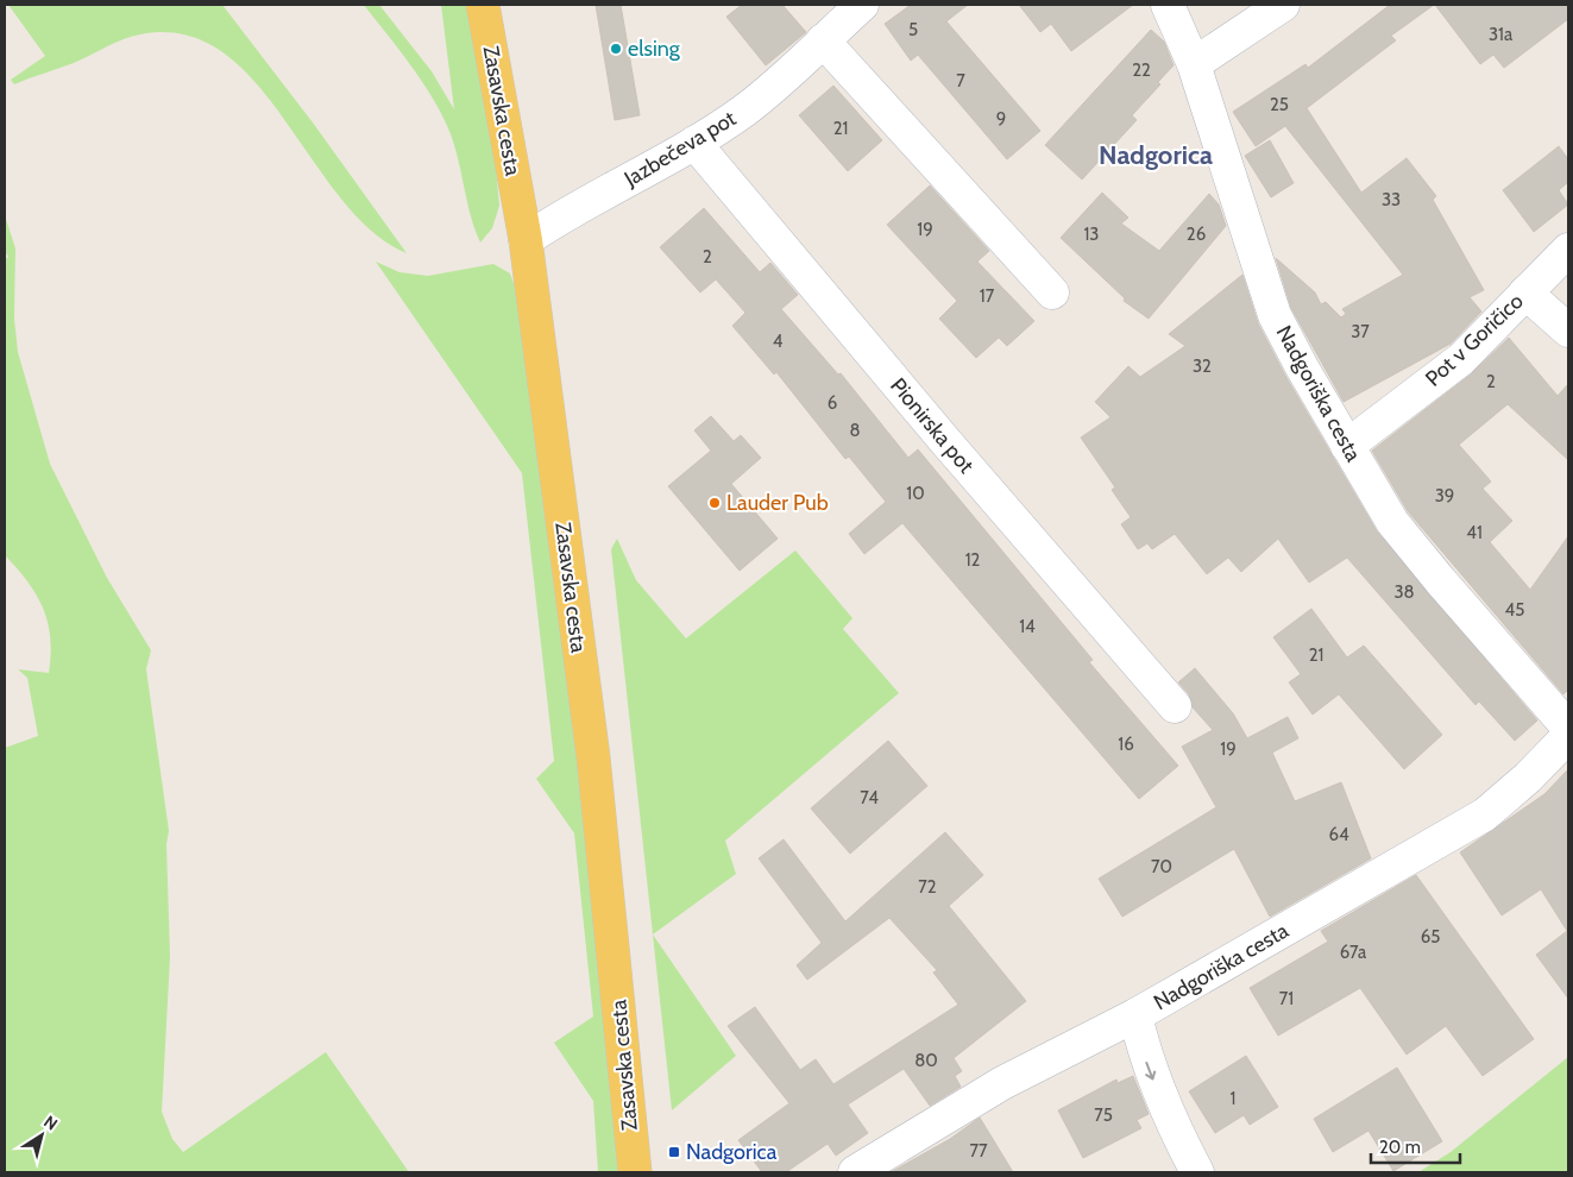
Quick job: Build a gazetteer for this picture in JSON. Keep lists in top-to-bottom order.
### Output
{
  "streets": {
    "main road": ["Zasavska cesta"],
    "street": [
      "Jazbečeva pot",
      "Pot v Goričico",
      "Nadgoriška cesta",
      "Pionirska pot"
    ]
  },
  "crossings": [
    ["Zasavska cesta", "Jazbečeva pot"],
    ["Jazbečeva pot", "Pionirska pot"],
    ["Pot v Goričico", "Nadgoriška cesta"]
  ],
  "districts": ["Nadgorica"],
  "places": {
    "other": ["elsing", "Lauder Pub"],
    "transit": ["Nadgorica"]
  },
  "house_numbers": [
    "5",
    "31a",
    "22",
    "7",
    "25",
    "9",
    "21",
    "33",
    "19",
    "13",
    "26",
    "2",
    "17",
    "37",
    "4",
    "32",
    "2",
    "6",
    "8",
    "10",
    "39",
    "41",
    "12",
    "38",
    "45",
    "14",
    "21",
    "16",
    "19",
    "74",
    "64",
    "70",
    "72",
    "65",
    "67a",
    "71",
    "80",
    "1",
    "75",
    "77"
  ],
  "scale_bar": "20 m",
  "north": "top right"
}
